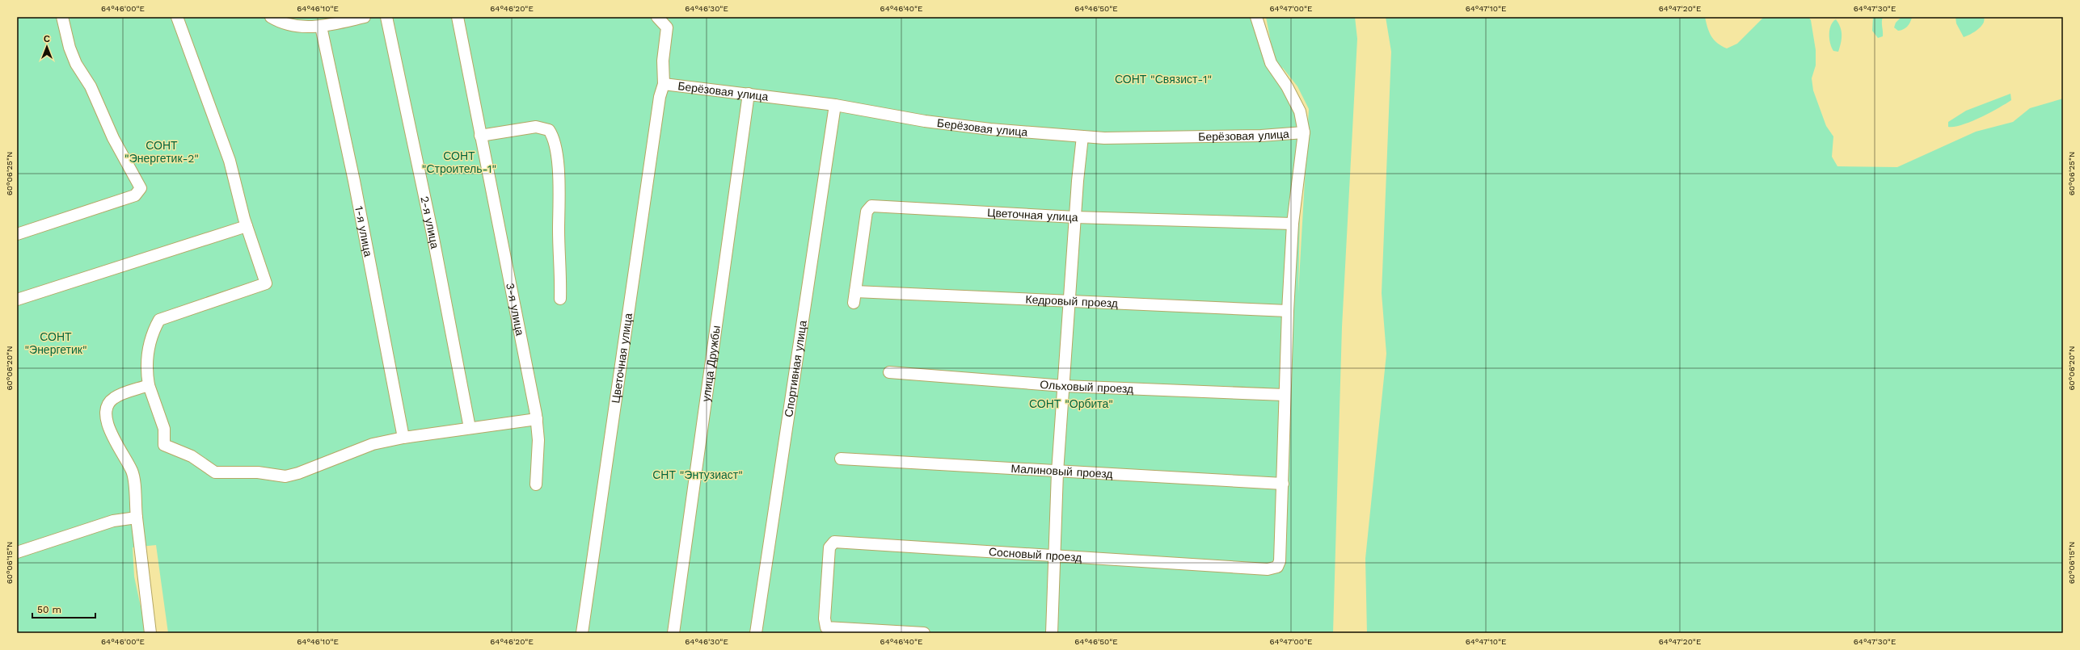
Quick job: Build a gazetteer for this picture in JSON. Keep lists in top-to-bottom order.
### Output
{
  "streets": {
    "street": [
      "Берёзовая улица",
      "Цветочная улица",
      "2-я улица",
      "1-я улица",
      "Кедровый проезд",
      "3-я улица",
      "улица Дружбы",
      "Спортивная улица",
      "Ольховый проезд",
      "Малиновый проезд",
      "Сосновый проезд"
    ]
  },
  "crossings": [
    ["Берёзовая улица", "Цветочная улица"],
    ["Берёзовая улица", "улица Дружбы"],
    ["Берёзовая улица", "Спортивная улица"],
    ["Цветочная улица", "Кедровый проезд"],
    ["Малиновый проезд", "Сосновый проезд"]
  ],
  "parks": [
    "СОНТ \"Связист-1\"",
    "СОНТ \"Энергетик-2\"",
    "СОНТ \"Строитель-1\"",
    "СОНТ \"Энергетик\"",
    "СОНТ \"Орбита\"",
    "СНТ \"Энтузиаст\""
  ],
  "scale_bar": "50 m",
  "north": "top",
  "coordinates": [
    "64°46'00\"E",
    "64°46'10\"E",
    "64°46'20\"E",
    "64°46'30\"E",
    "64°46'40\"E",
    "64°46'50\"E",
    "64°47'00\"E",
    "64°47'10\"E",
    "64°47'20\"E",
    "64°47'30\"E",
    "60°06'25\"N",
    "60°06'20\"N",
    "60°06'15\"N"
  ]
}
